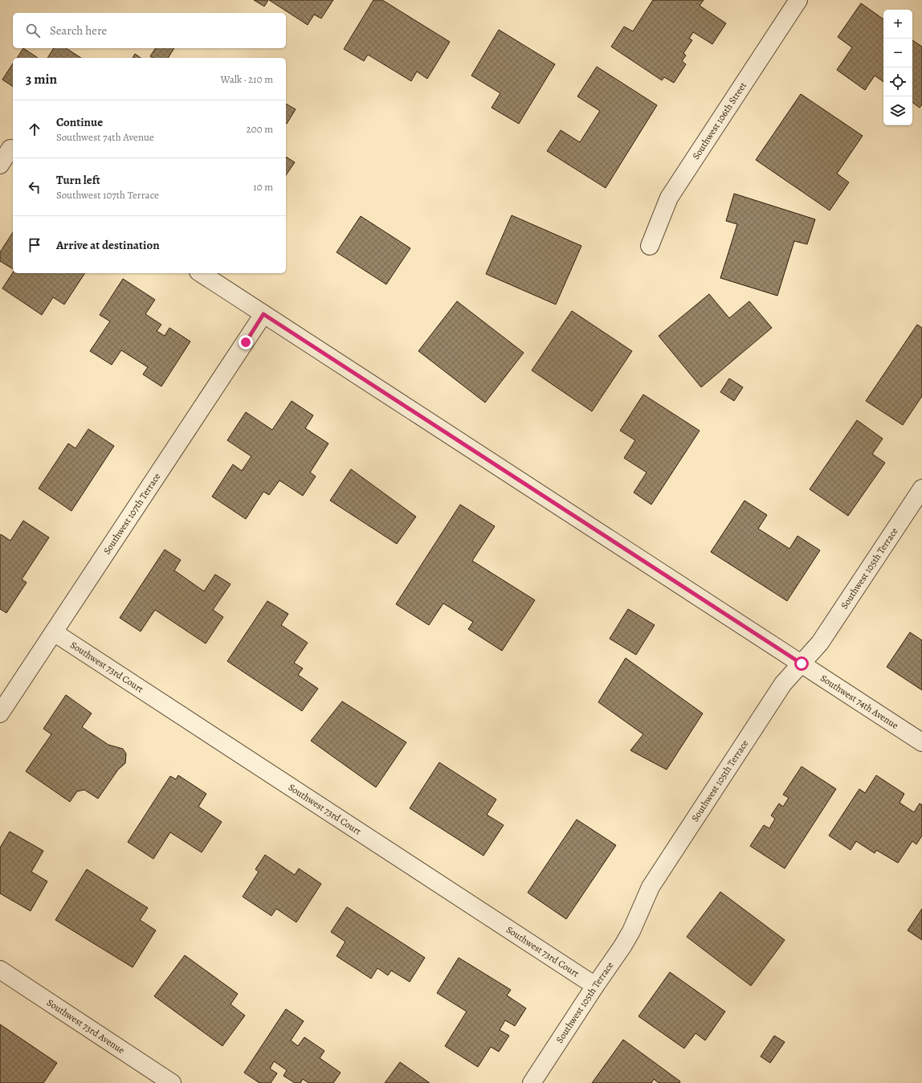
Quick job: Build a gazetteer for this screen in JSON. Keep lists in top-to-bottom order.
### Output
{
  "streets": {
    "street": [
      "Southwest 106th Street",
      "Southwest 107th Terrace",
      "Southwest 105th Terrace",
      "Southwest 73rd Court",
      "Southwest 74th Avenue",
      "Southwest 73rd Avenue"
    ]
  },
  "crossings": [
    ["Southwest 107th Terrace", "Southwest 73rd Court"],
    ["Southwest 107th Terrace", "Southwest 74th Avenue"],
    ["Southwest 105th Terrace", "Southwest 73rd Court"],
    ["Southwest 105th Terrace", "Southwest 74th Avenue"]
  ],
  "page": {
    "map_buttons": ["+", "−"],
    "search": "Search here",
    "heading": ["3 min", "Walk · 210 m"],
    "list": [
      ["Continue", "Southwest 74th Avenue", "200 m"],
      ["Turn left", "Southwest 107th Terrace", "10 m"],
      "Arrive at destination"
    ]
  }
}
